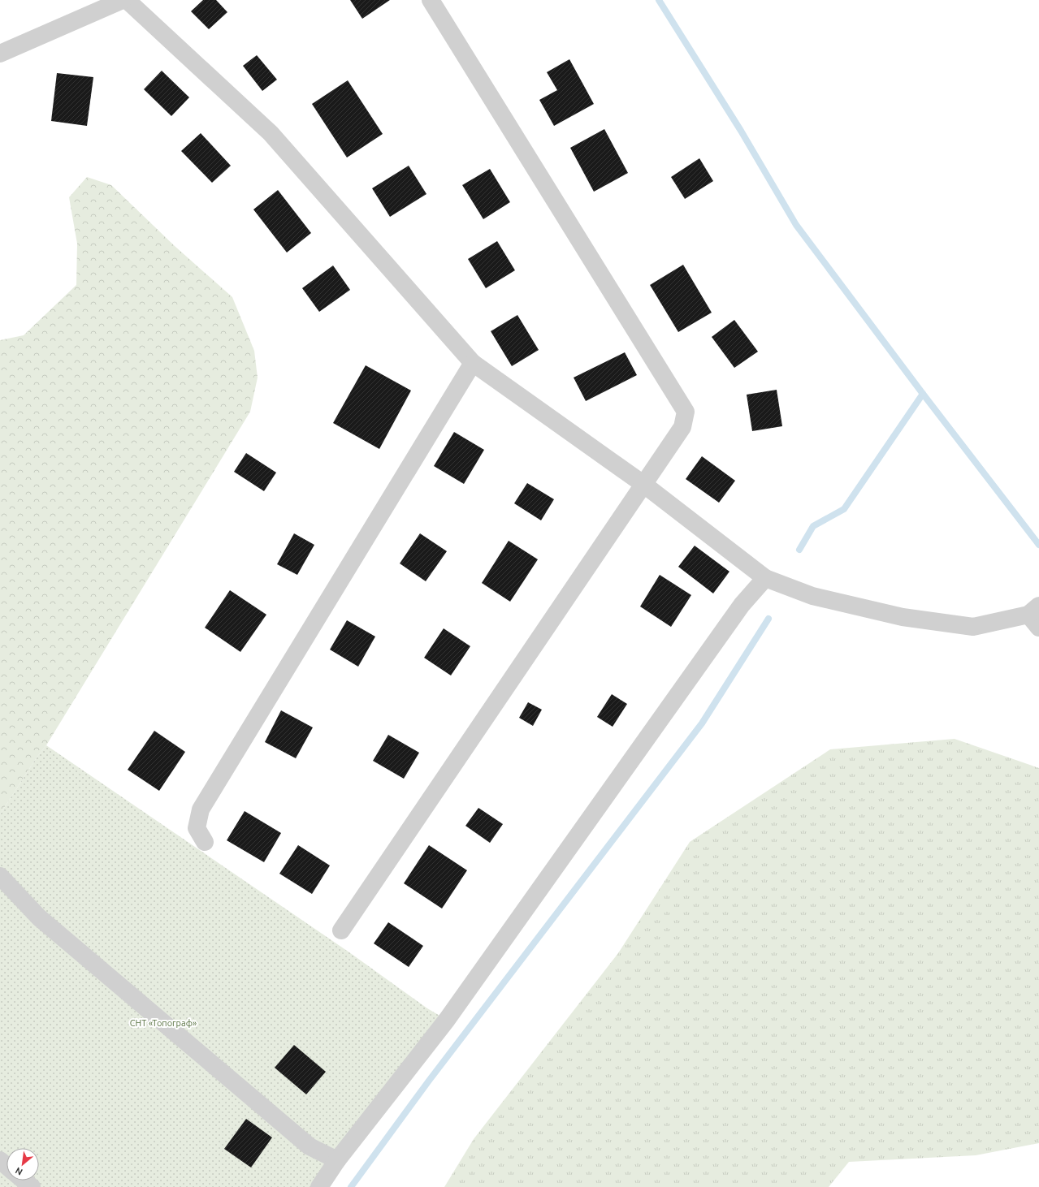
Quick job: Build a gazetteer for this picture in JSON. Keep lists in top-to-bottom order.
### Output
{
  "parks": ["СНТ «Топограф»"],
  "north": "bottom left"
}
